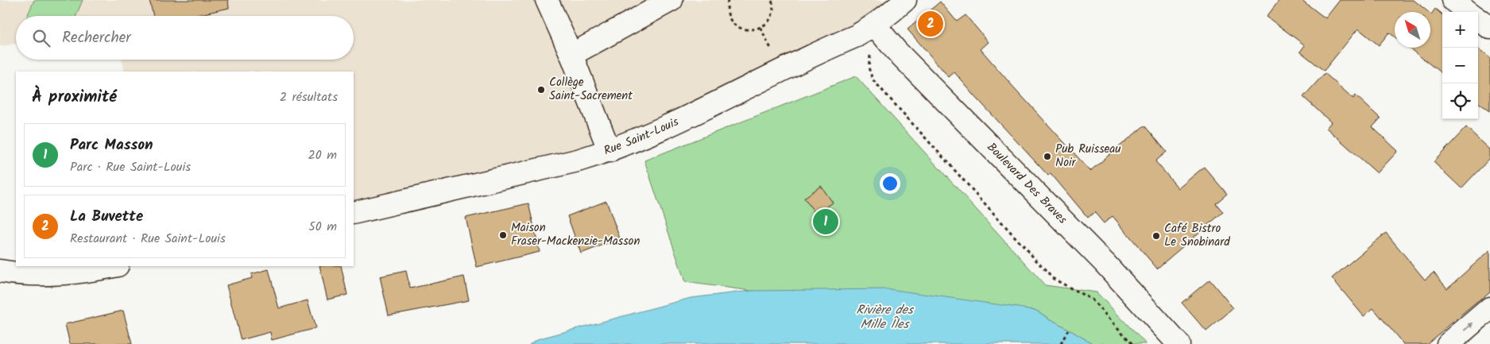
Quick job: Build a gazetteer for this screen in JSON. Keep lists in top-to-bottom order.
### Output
{
  "streets": {
    "main road": ["Rue Saint-Louis", "Boulevard Des Braves"]
  },
  "crossings": [
    ["Rue Saint-Louis", "Boulevard Des Braves"]
  ],
  "water": ["Rivière des Mille Îles"],
  "places": [
    "Collège Saint-Sacrement",
    "Pub Ruisseau Noir",
    "Maison Fraser-Mackenzie-Masson",
    "Café Bistro Le Snobinard"
  ],
  "north": "top left",
  "page": {
    "pins": ["2", "1"],
    "map_buttons": ["+", "−"],
    "search": "Rechercher",
    "heading": ["À proximité", "2 résultats"],
    "list": [
      {
        "mark": "1",
        "name": "Parc Masson",
        "note": "Parc · Rue Saint-Louis",
        "value": "20 m"
      },
      {
        "mark": "2",
        "name": "La Buvette",
        "note": "Restaurant · Rue Saint-Louis",
        "value": "50 m"
      }
    ]
  }
}
